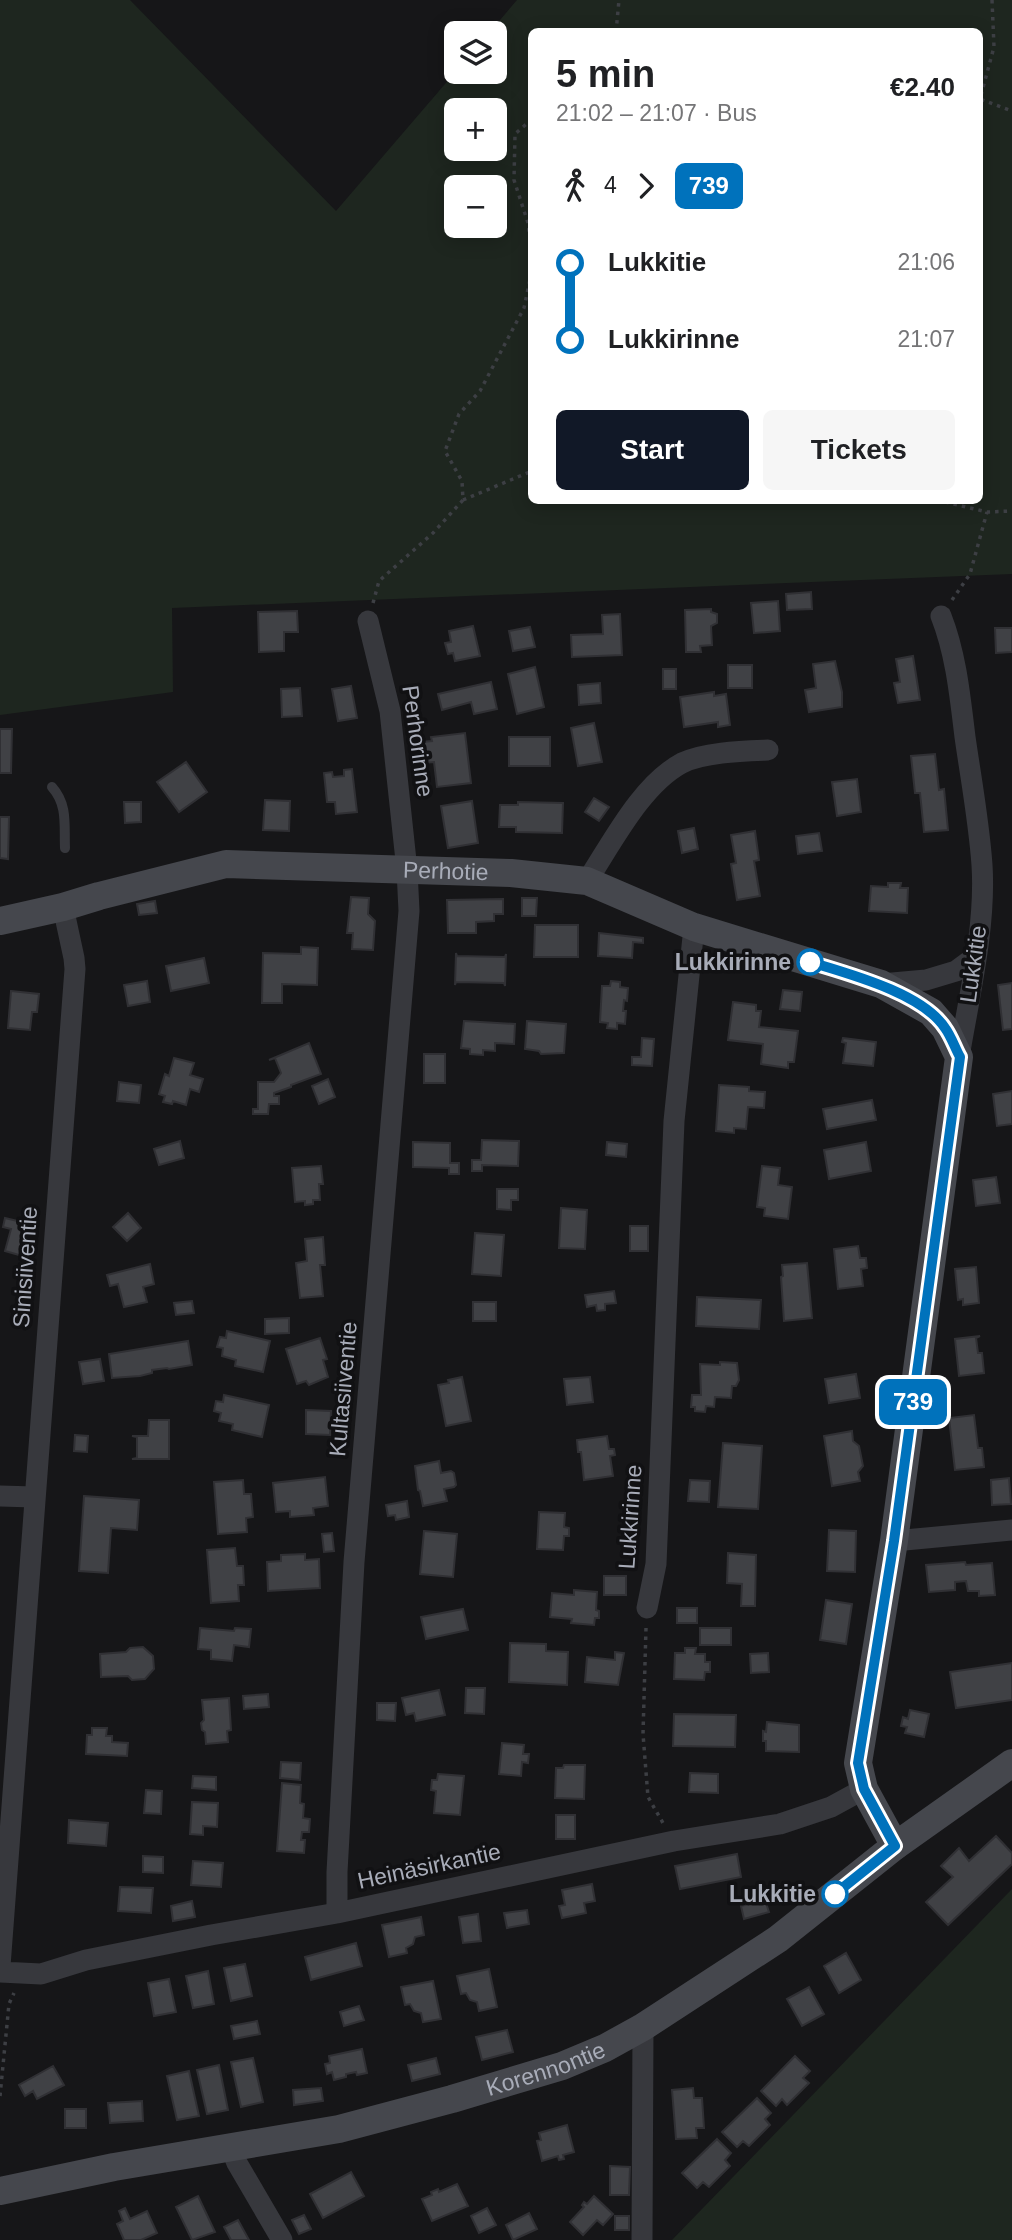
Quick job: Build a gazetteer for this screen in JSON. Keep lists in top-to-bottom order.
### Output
{
  "streets": {
    "street": [
      "Perhorinne",
      "Perhotie",
      "Lukkitie",
      "Sinisiiventie",
      "Kultasiiventie",
      "Lukkirinne",
      "Heinäsirkantie",
      "Korennontie"
    ]
  },
  "crossings": [
    ["Perhorinne", "Perhotie"],
    ["Perhorinne", "Kultasiiventie"],
    ["Perhotie", "Lukkitie"],
    ["Perhotie", "Sinisiiventie"],
    ["Perhotie", "Kultasiiventie"],
    ["Perhotie", "Lukkirinne"],
    ["Lukkitie", "Heinäsirkantie"],
    ["Lukkitie", "Korennontie"],
    ["Kultasiiventie", "Heinäsirkantie"]
  ],
  "places": ["Lukkirinne", "Lukkitie"],
  "lines": ["bus line 739"],
  "page": {
    "on_map": "739",
    "map_buttons": ["+", "−"],
    "heading": ["5 min", "21:02 – 21:07 · Bus", "€2.40"],
    "legs": ["4", "739"],
    "list": [
      {
        "name": "Lukkitie",
        "value": "21:06"
      },
      {
        "name": "Lukkirinne",
        "value": "21:07"
      }
    ],
    "buttons": ["Start", "Tickets"]
  }
}
